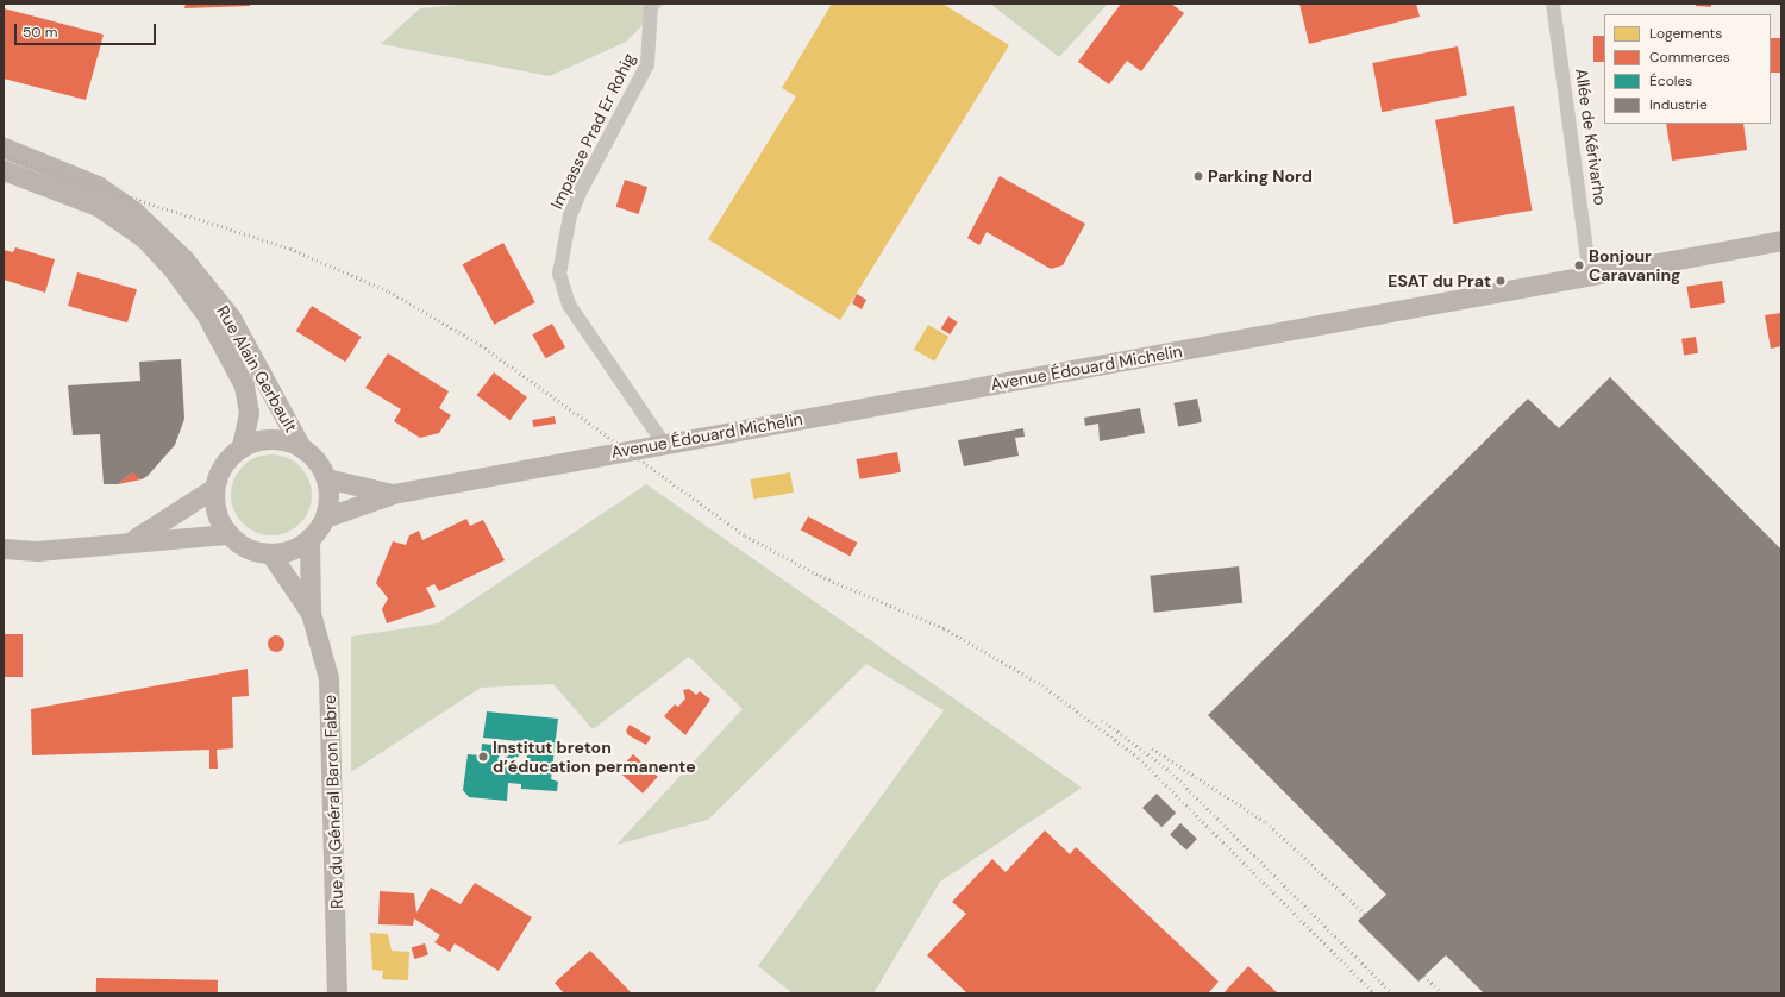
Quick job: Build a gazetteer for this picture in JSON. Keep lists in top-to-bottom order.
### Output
{
  "streets": {
    "main road": ["Avenue Édouard Michelin", "Rue Alain Gerbault", "Rue du Général Baron Fabre"],
    "street": ["Impasse Prad Er Rohig", "Allée de Kérivarho"]
  },
  "crossings": [
    ["Impasse Prad Er Rohig", "Avenue Édouard Michelin"],
    ["Allée de Kérivarho", "Avenue Édouard Michelin"],
    ["Avenue Édouard Michelin", "Rue Alain Gerbault"],
    ["Avenue Édouard Michelin", "Rue du Général Baron Fabre"],
    ["Rue Alain Gerbault", "Rue du Général Baron Fabre"]
  ],
  "places": [
    "Parking Nord",
    "Bonjour Caravaning",
    "ESAT du Prat",
    "Institut breton d’éducation permanente"
  ],
  "legend": [
    "Logements",
    "Commerces",
    "Écoles",
    "Industrie"
  ],
  "scale_bar": "50 m"
}
